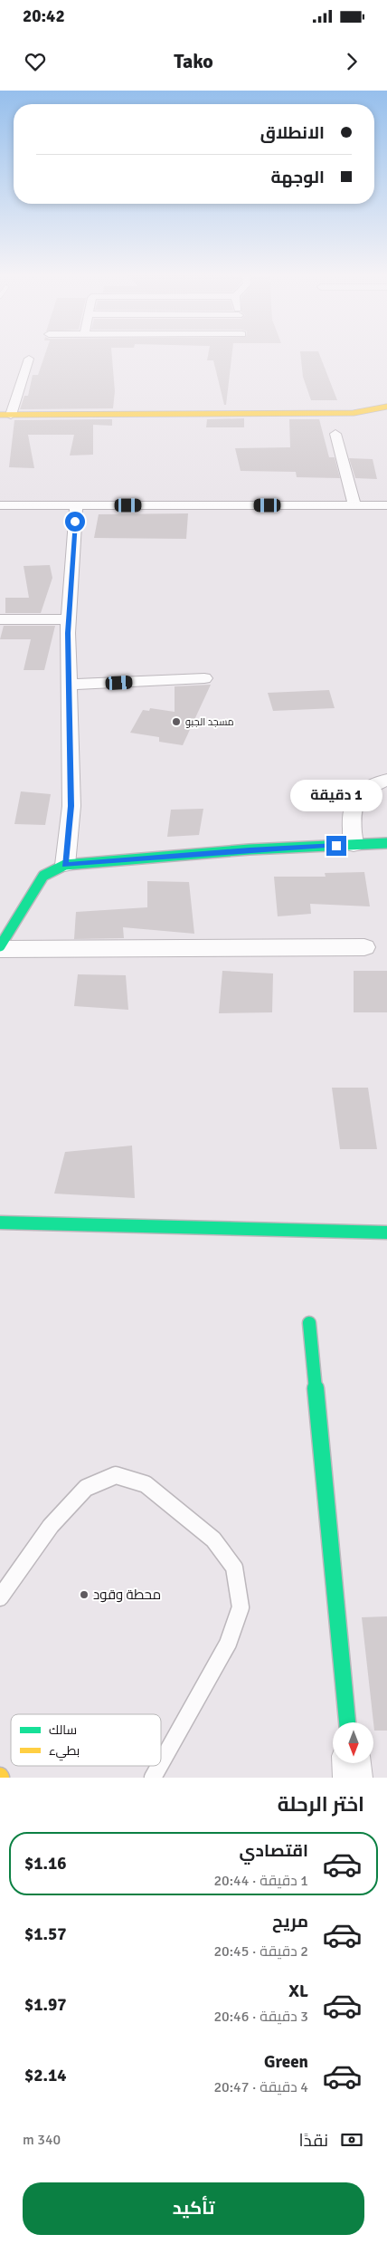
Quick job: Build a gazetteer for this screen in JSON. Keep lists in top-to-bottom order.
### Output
{
  "places": ["مسجد الجبو", "محطة وقود"],
  "legend": ["سالك", "بطيء"],
  "north": "bottom",
  "page": {
    "status": "20:42",
    "header": "Tako",
    "banner": ["الانطلاق", "الوجهة"],
    "bubble": "1 دقيقة",
    "heading": "اختر الرحلة",
    "list": [
      {
        "name": "اقتصادي",
        "note": "1 دقيقة · 20:44",
        "value": "$1.16"
      },
      {
        "name": "مريح",
        "note": "2 دقيقة · 20:45",
        "value": "$1.57"
      },
      {
        "name": "XL",
        "note": "3 دقيقة · 20:46",
        "value": "$1.97"
      },
      {
        "name": "Green",
        "note": "4 دقيقة · 20:47",
        "value": "$2.14"
      }
    ],
    "pay": ["نقدًا", "340 m"],
    "buttons": "تأكيد"
  }
}
